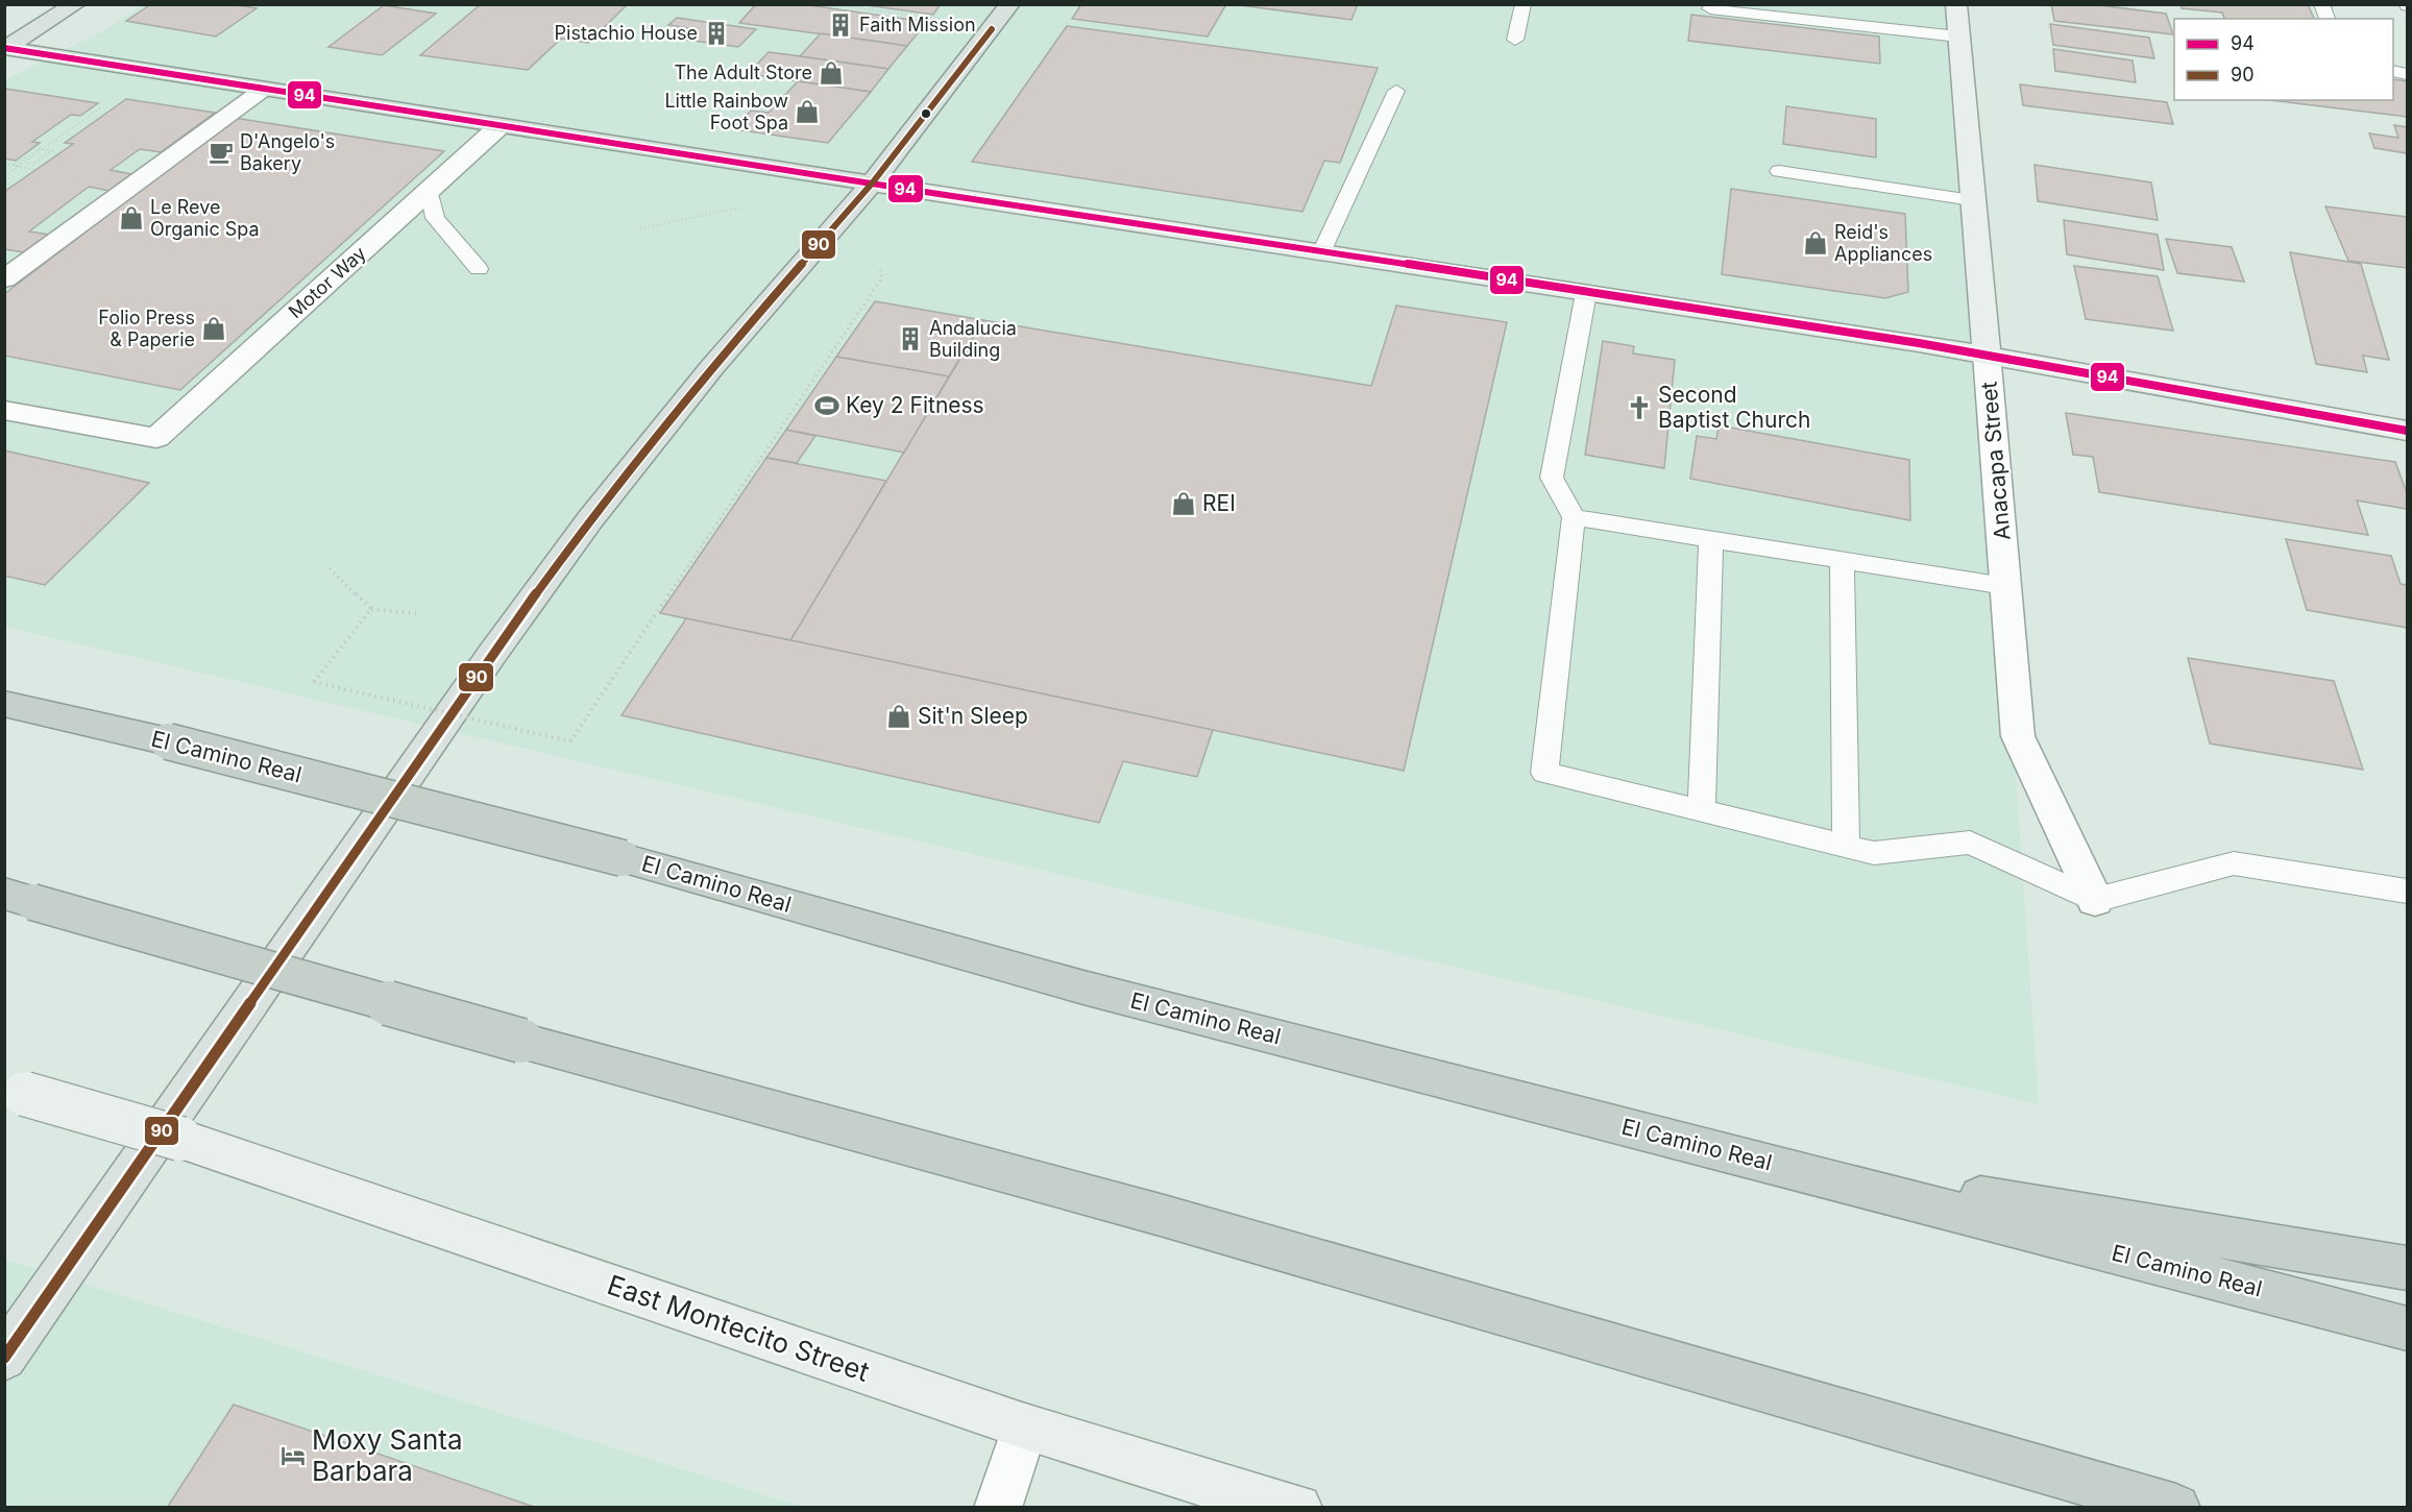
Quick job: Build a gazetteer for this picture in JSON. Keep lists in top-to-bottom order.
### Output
{
  "streets": {
    "highway": ["El Camino Real"],
    "street": ["Motor Way", "Anacapa Street", "East Montecito Street"]
  },
  "places": {
    "building": ["Faith Mission", "Pistachio House", "Andalucia Building"],
    "shop": [
      "The Adult Store",
      "Little Rainbow Foot Spa",
      "Le Reve Organic Spa",
      "Reid's Appliances",
      "Folio Press & Paperie",
      "REI",
      "Sit'n Sleep"
    ],
    "cafe": ["D'Angelo's Bakery"],
    "sports": ["Key 2 Fitness"],
    "church": ["Second Baptist Church"],
    "hotel": ["Moxy Santa Barbara"]
  },
  "lines": ["transit line 90", "transit line 94"],
  "legend": ["94", "90"]
}
